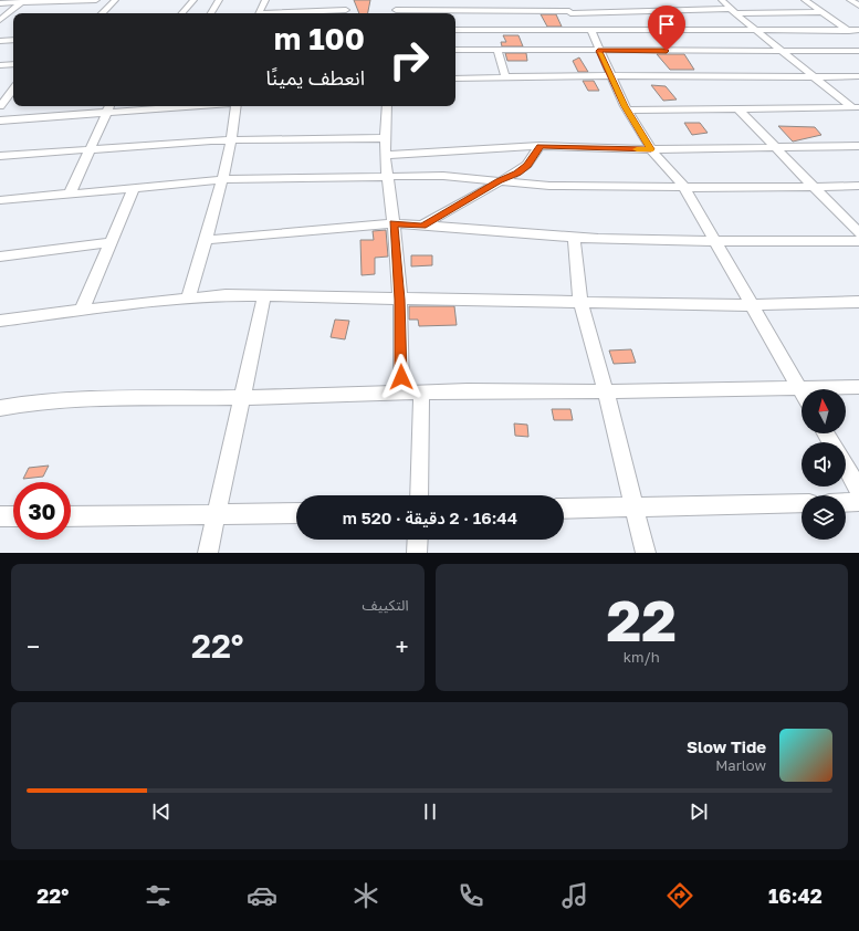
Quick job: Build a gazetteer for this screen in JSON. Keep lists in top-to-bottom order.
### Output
{
  "north": "top",
  "page": {
    "turn": ["100 m", "انعطف يمينًا"],
    "limit": "30",
    "trip": "16:44 · 2 دقيقة · 520 m",
    "tile": [
      ["22", "km/h"],
      "التكييف"
    ],
    "heat": ["−", "22°", "+"],
    "song": ["Slow Tide", "Marlow"],
    "tabs": ["16:42", "22°"]
  }
}
